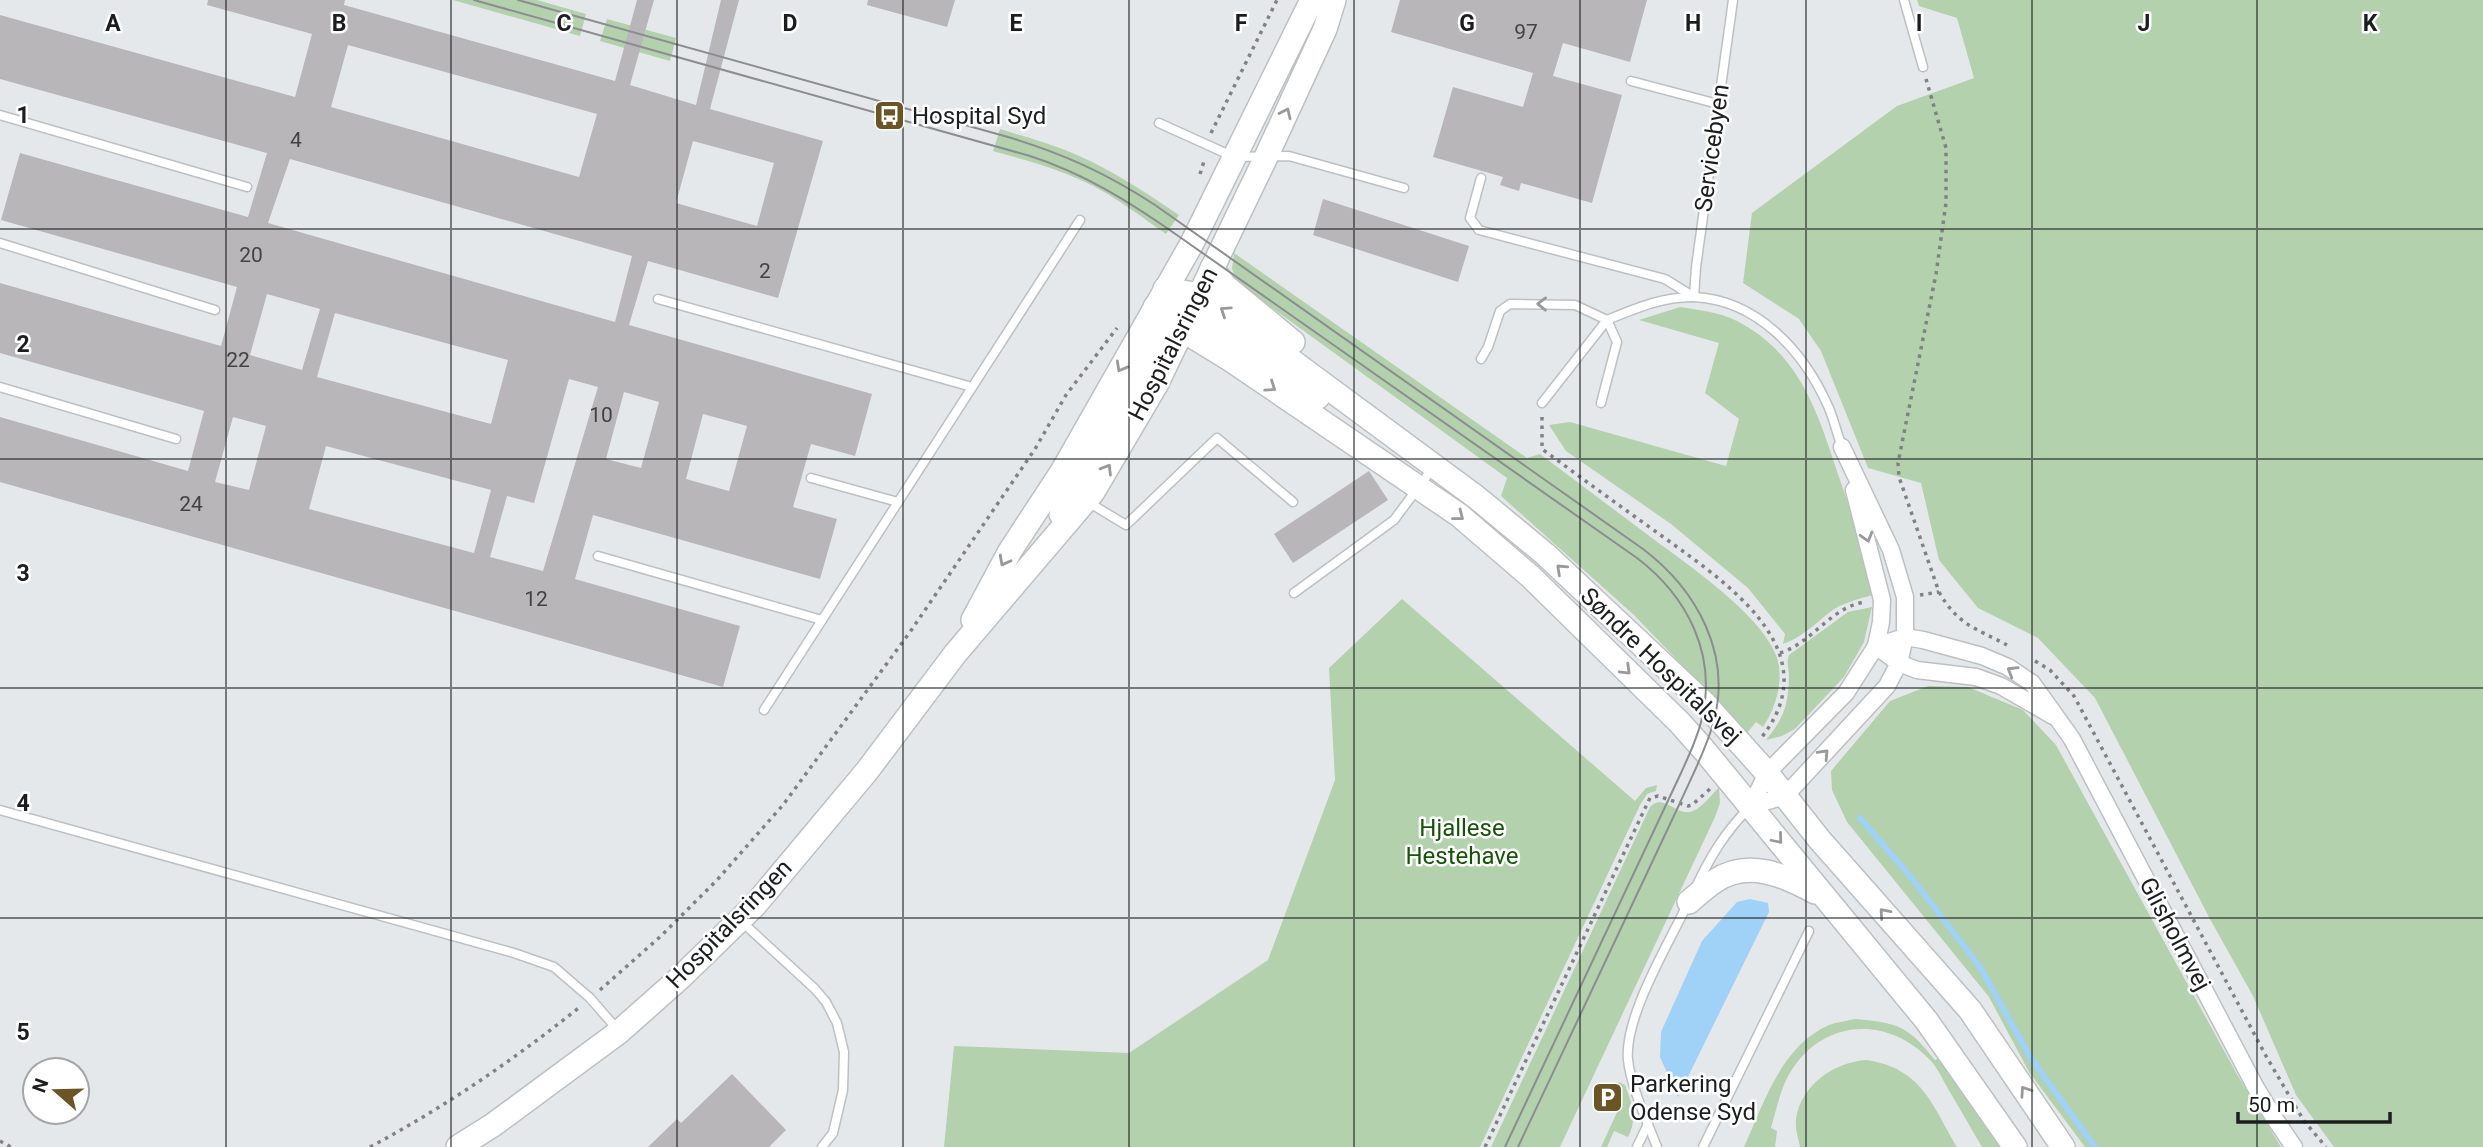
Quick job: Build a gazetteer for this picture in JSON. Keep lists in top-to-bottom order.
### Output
{
  "streets": {
    "street": ["Hospitalsringen", "Søndre Hospitalsvej", "Glisholmvej"],
    "lane": ["Servicebyen"]
  },
  "crossings": [
    ["Hospitalsringen", "Søndre Hospitalsvej"]
  ],
  "parks": ["Hjallese Hestehave"],
  "places": {
    "bus stop": ["Hospital Syd"],
    "parking": ["Parkering Odense Syd"]
  },
  "house_numbers": [
    "97",
    "4",
    "20",
    "2",
    "22",
    "10",
    "24",
    "12"
  ],
  "scale_bar": "50 m",
  "north": "left",
  "grid": {
    "columns": [
      "A",
      "B",
      "C",
      "D",
      "E",
      "F",
      "G",
      "H",
      "I",
      "J",
      "K"
    ],
    "rows": [
      "1",
      "2",
      "3",
      "4",
      "5"
    ]
  }
}
